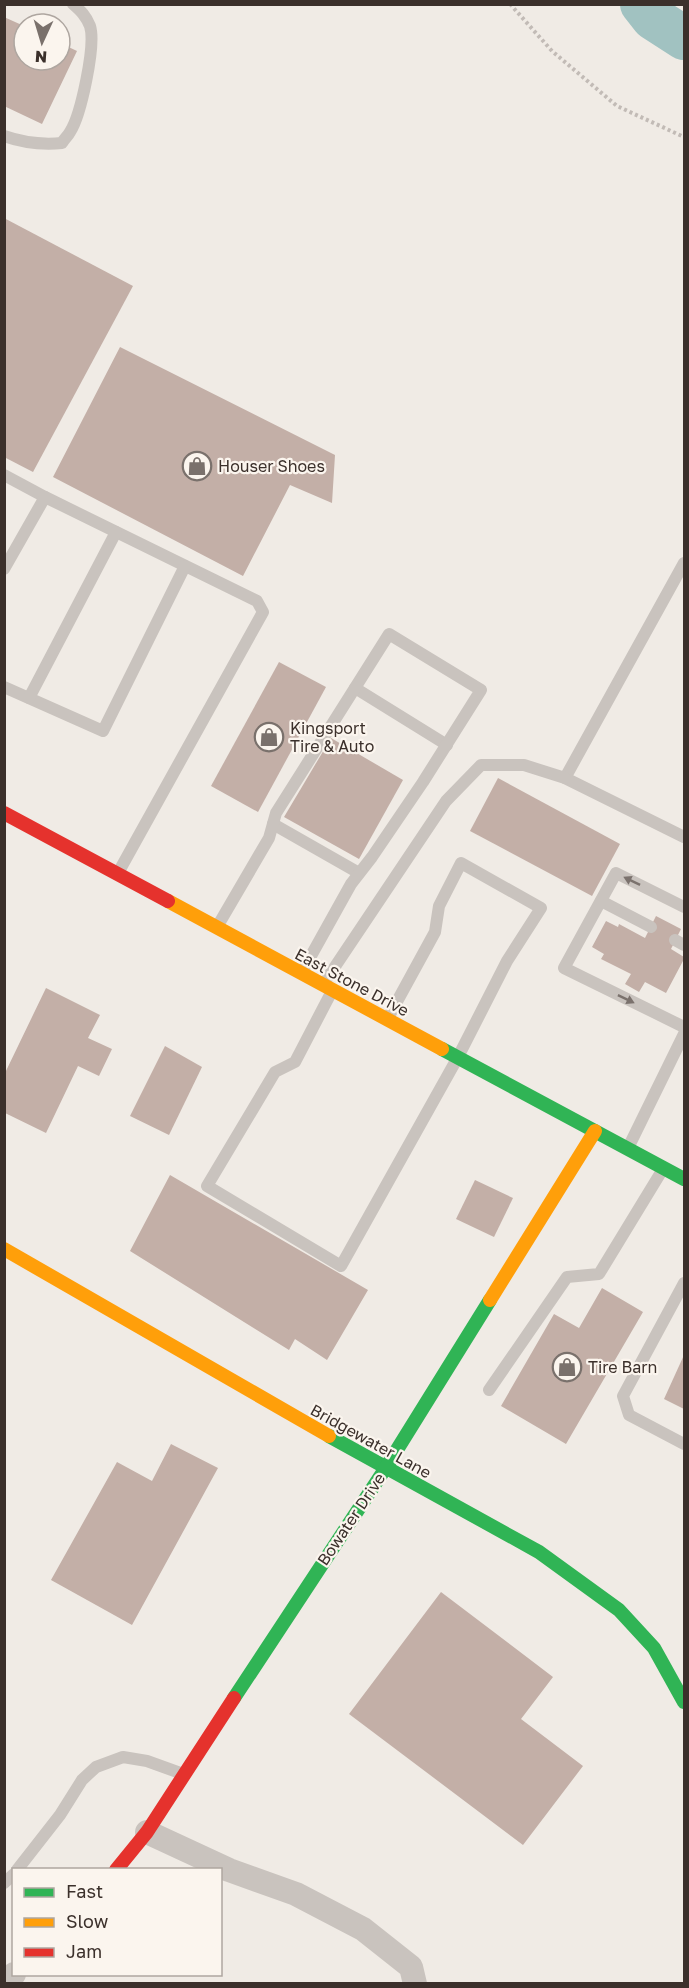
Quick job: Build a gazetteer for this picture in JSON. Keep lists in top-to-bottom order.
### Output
{
  "streets": {
    "main road": ["East Stone Drive", "Bridgewater Lane", "Bowater Drive"]
  },
  "crossings": [
    ["East Stone Drive", "Bowater Drive"],
    ["Bridgewater Lane", "Bowater Drive"]
  ],
  "places": {
    "shop": ["Houser Shoes", "Kingsport Tire & Auto", "Tire Barn"]
  },
  "legend": ["Fast", "Slow", "Jam"],
  "north": "bottom"
}
